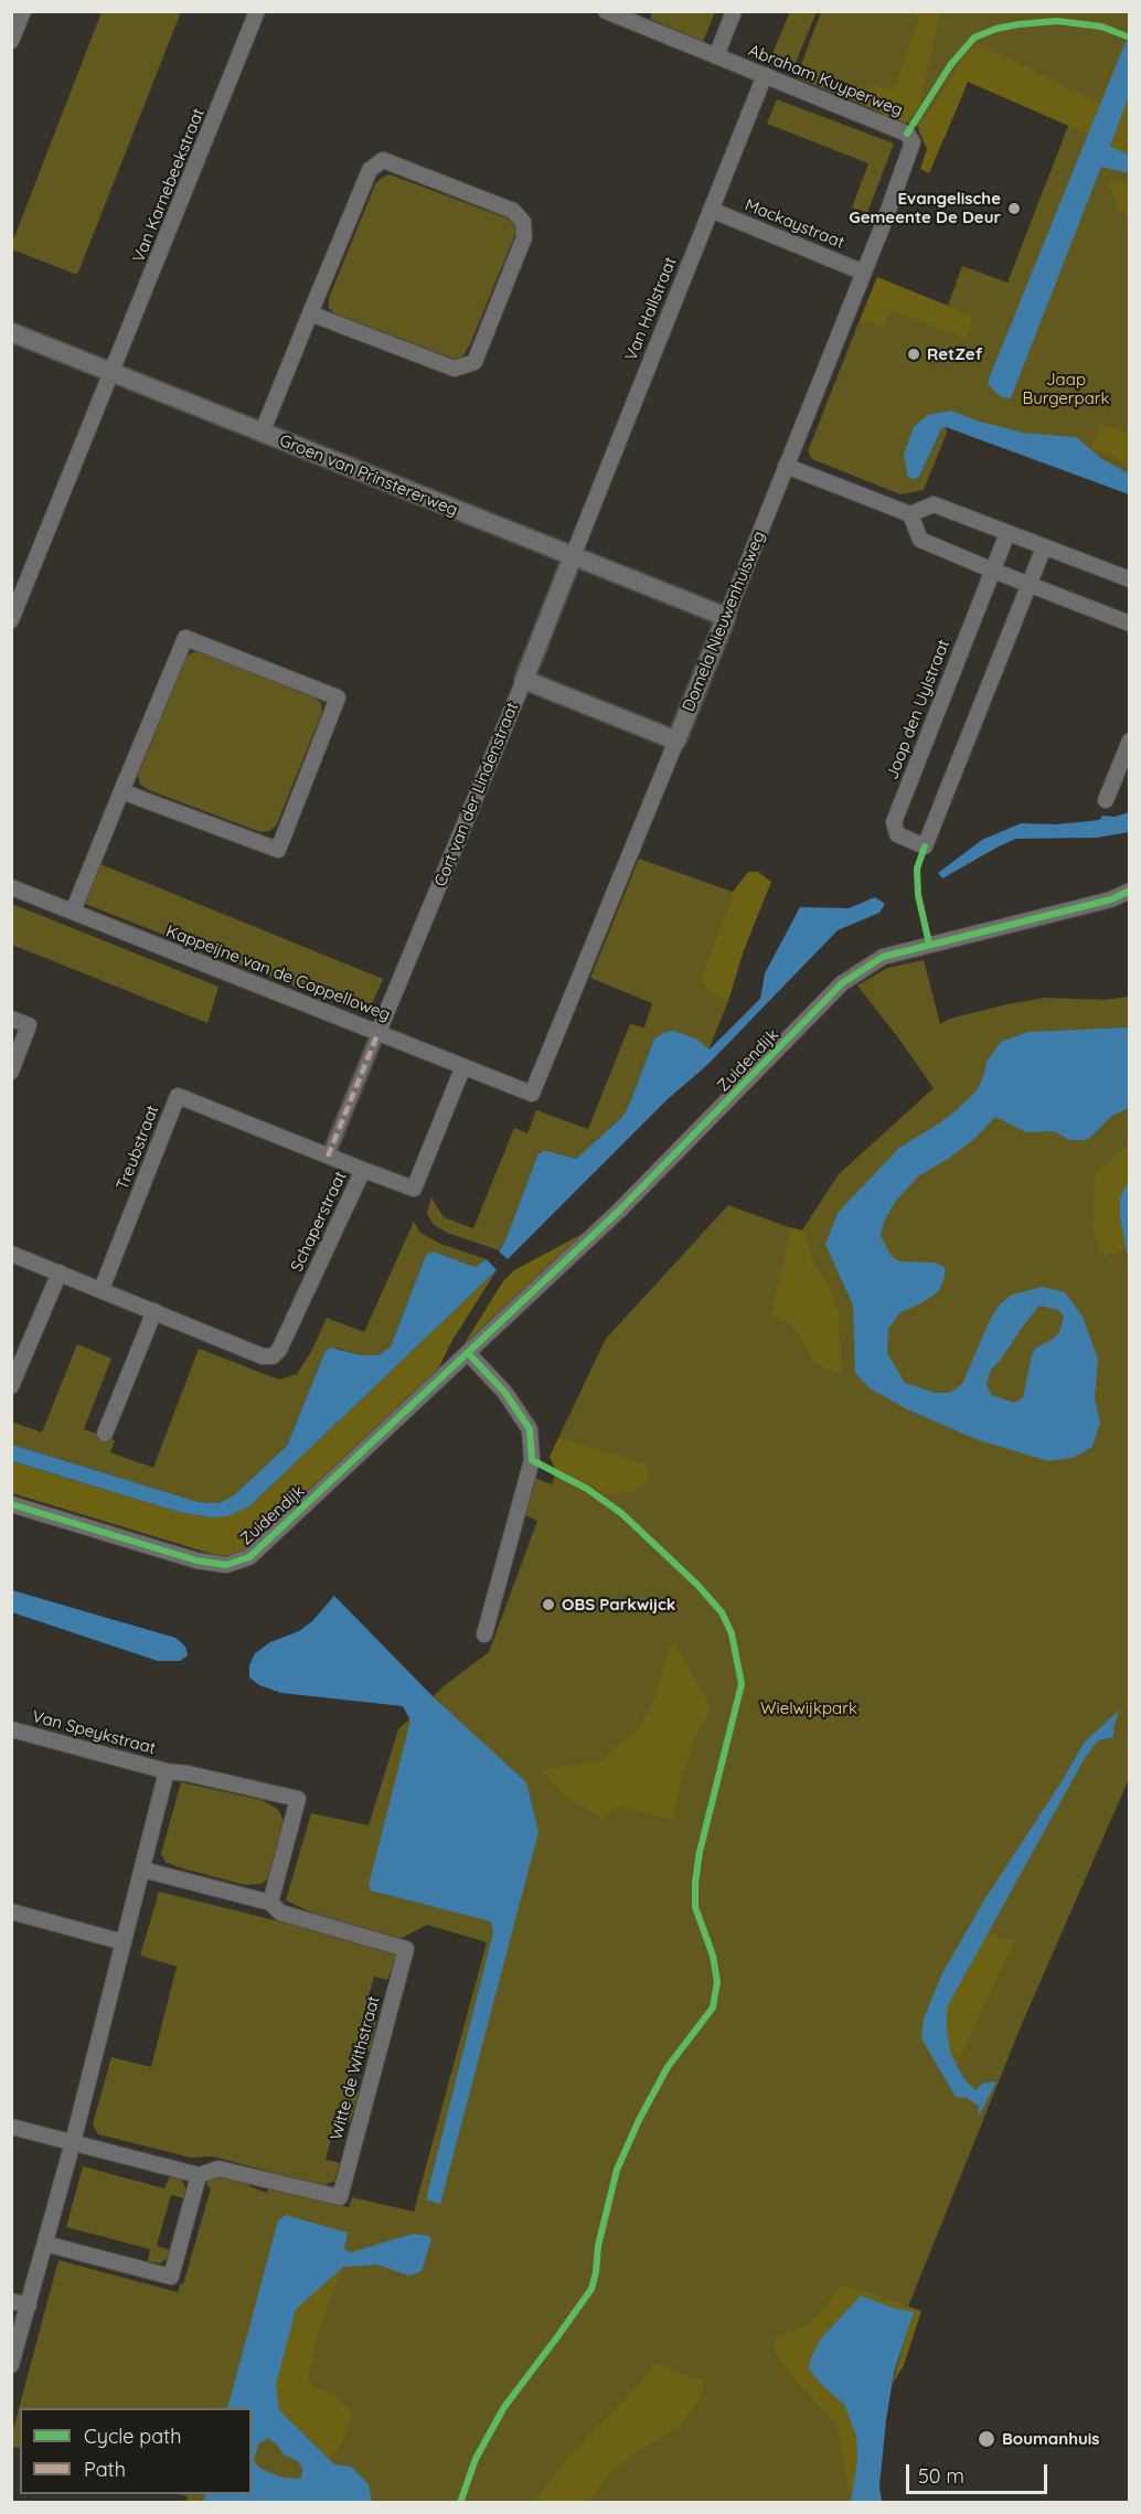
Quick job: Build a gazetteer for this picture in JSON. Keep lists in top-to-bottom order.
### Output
{
  "streets": {
    "street": [
      "Abraham Kuyperweg",
      "Van Karnebeekstraat",
      "Mackaystraat",
      "Van Hallstraat",
      "Groen van Prinstererweg",
      "Domela Nieuwenhuisweg",
      "Joop den Uylstraat",
      "Cort van der Lindenstraat",
      "Kappeijne van de Coppelloweg",
      "Zuidendijk",
      "Treubstraat",
      "Schaperstraat",
      "Van Speykstraat",
      "Witte de Withstraat"
    ]
  },
  "crossings": [
    ["Abraham Kuyperweg", "Van Hallstraat"],
    ["Abraham Kuyperweg", "Domela Nieuwenhuisweg"],
    ["Van Karnebeekstraat", "Groen van Prinstererweg"],
    ["Mackaystraat", "Van Hallstraat"],
    ["Mackaystraat", "Domela Nieuwenhuisweg"],
    ["Van Hallstraat", "Groen van Prinstererweg"],
    ["Van Hallstraat", "Cort van der Lindenstraat"],
    ["Groen van Prinstererweg", "Domela Nieuwenhuisweg"],
    ["Groen van Prinstererweg", "Cort van der Lindenstraat"],
    ["Domela Nieuwenhuisweg", "Kappeijne van de Coppelloweg"],
    ["Cort van der Lindenstraat", "Kappeijne van de Coppelloweg"],
    ["Kappeijne van de Coppelloweg", "Schaperstraat"],
    ["Treubstraat", "Schaperstraat"]
  ],
  "parks": ["Jaap Burgerpark", "Wielwijkpark"],
  "places": [
    "Evangelische Gemeente De Deur",
    "RetZef",
    "OBS Parkwijck",
    "Boumanhuis"
  ],
  "legend": ["Cycle path", "Path"],
  "scale_bar": "50 m"
}
